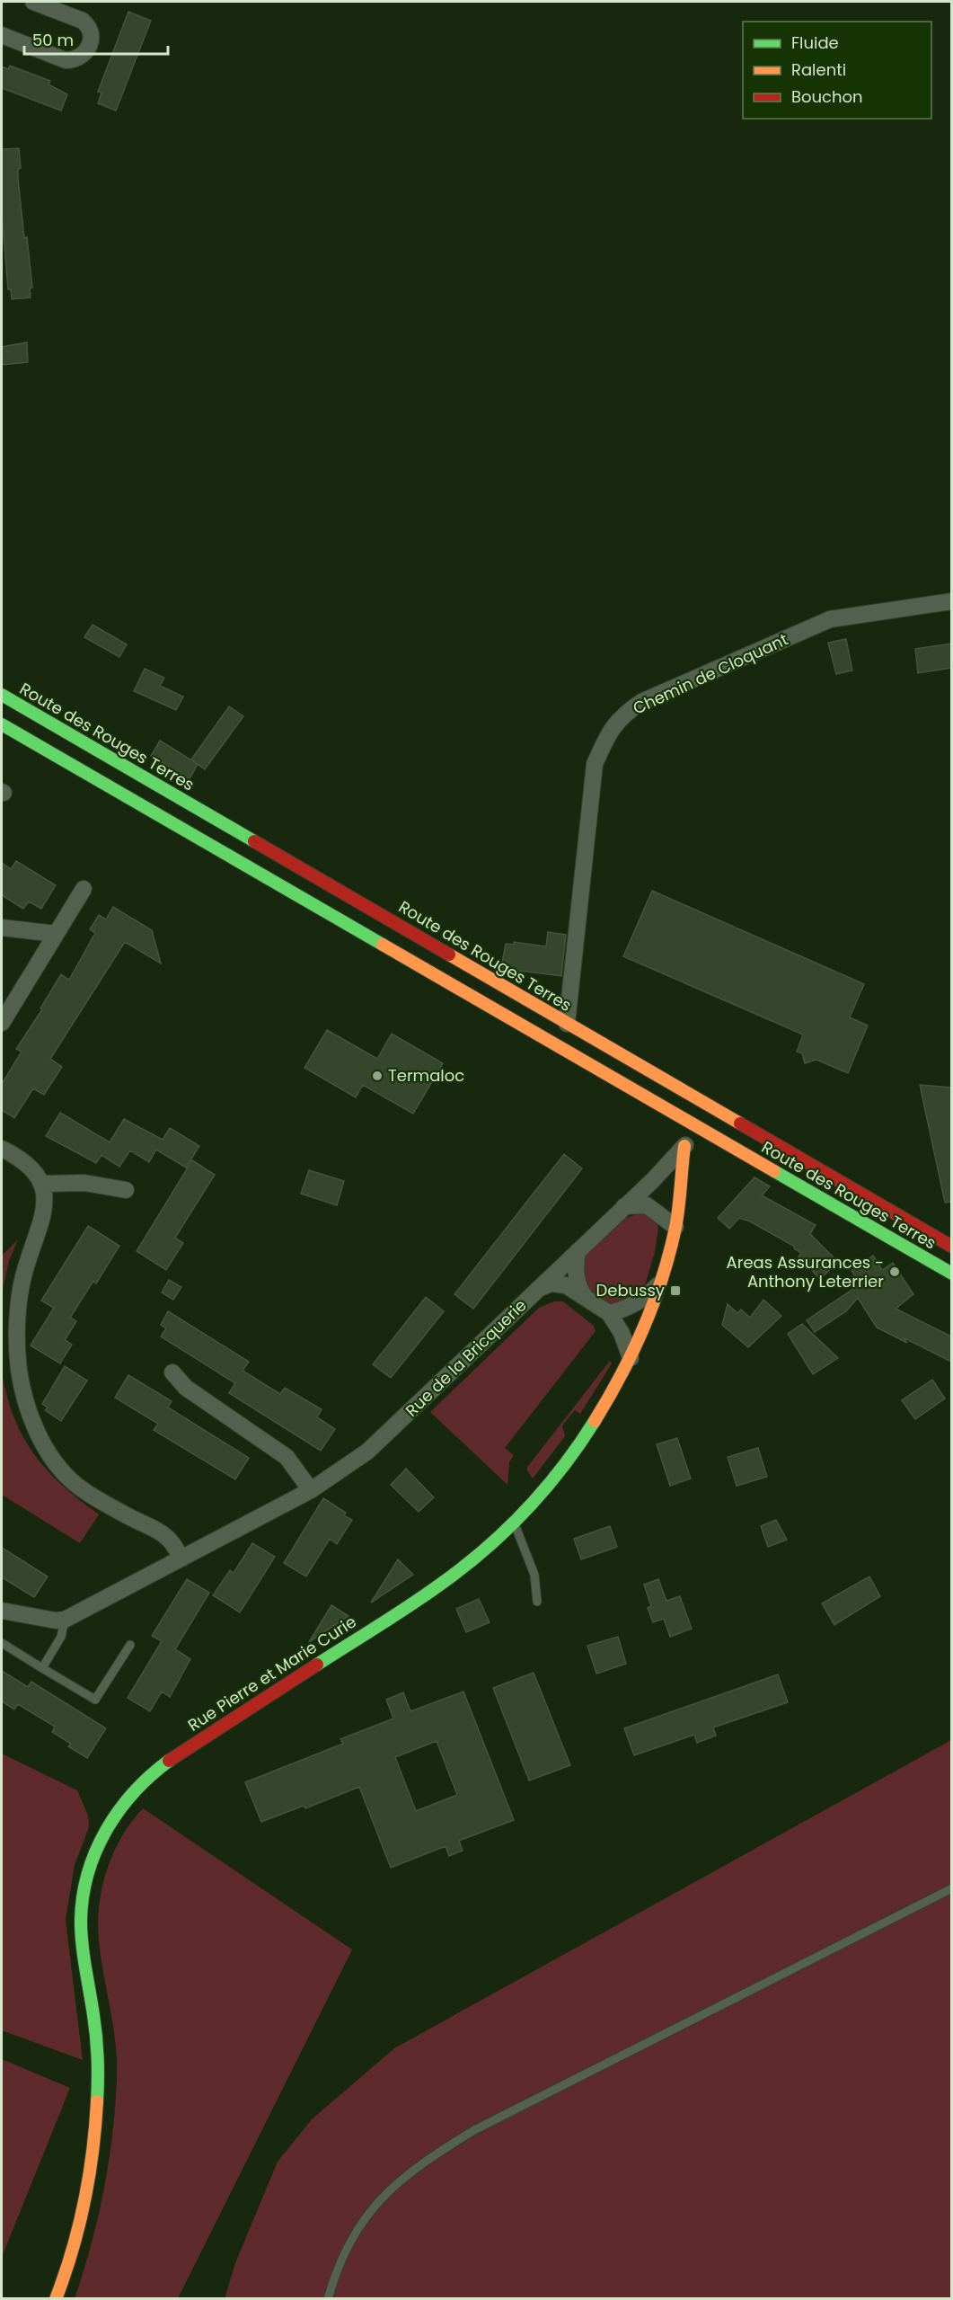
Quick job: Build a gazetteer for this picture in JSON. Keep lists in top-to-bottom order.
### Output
{
  "streets": {
    "main road": ["Route des Rouges Terres", "Rue Pierre et Marie Curie"],
    "street": ["Chemin de Cloquant", "Rue de la Bricquerie"]
  },
  "crossings": [
    ["Chemin de Cloquant", "Route des Rouges Terres"],
    ["Route des Rouges Terres", "Rue de la Bricquerie"],
    ["Rue de la Bricquerie", "Rue Pierre et Marie Curie"]
  ],
  "places": {
    "other": ["Termaloc", "Areas Assurances - Anthony Leterrier"],
    "transit": ["Debussy"]
  },
  "legend": ["Fluide", "Ralenti", "Bouchon"],
  "scale_bar": "50 m"
}
